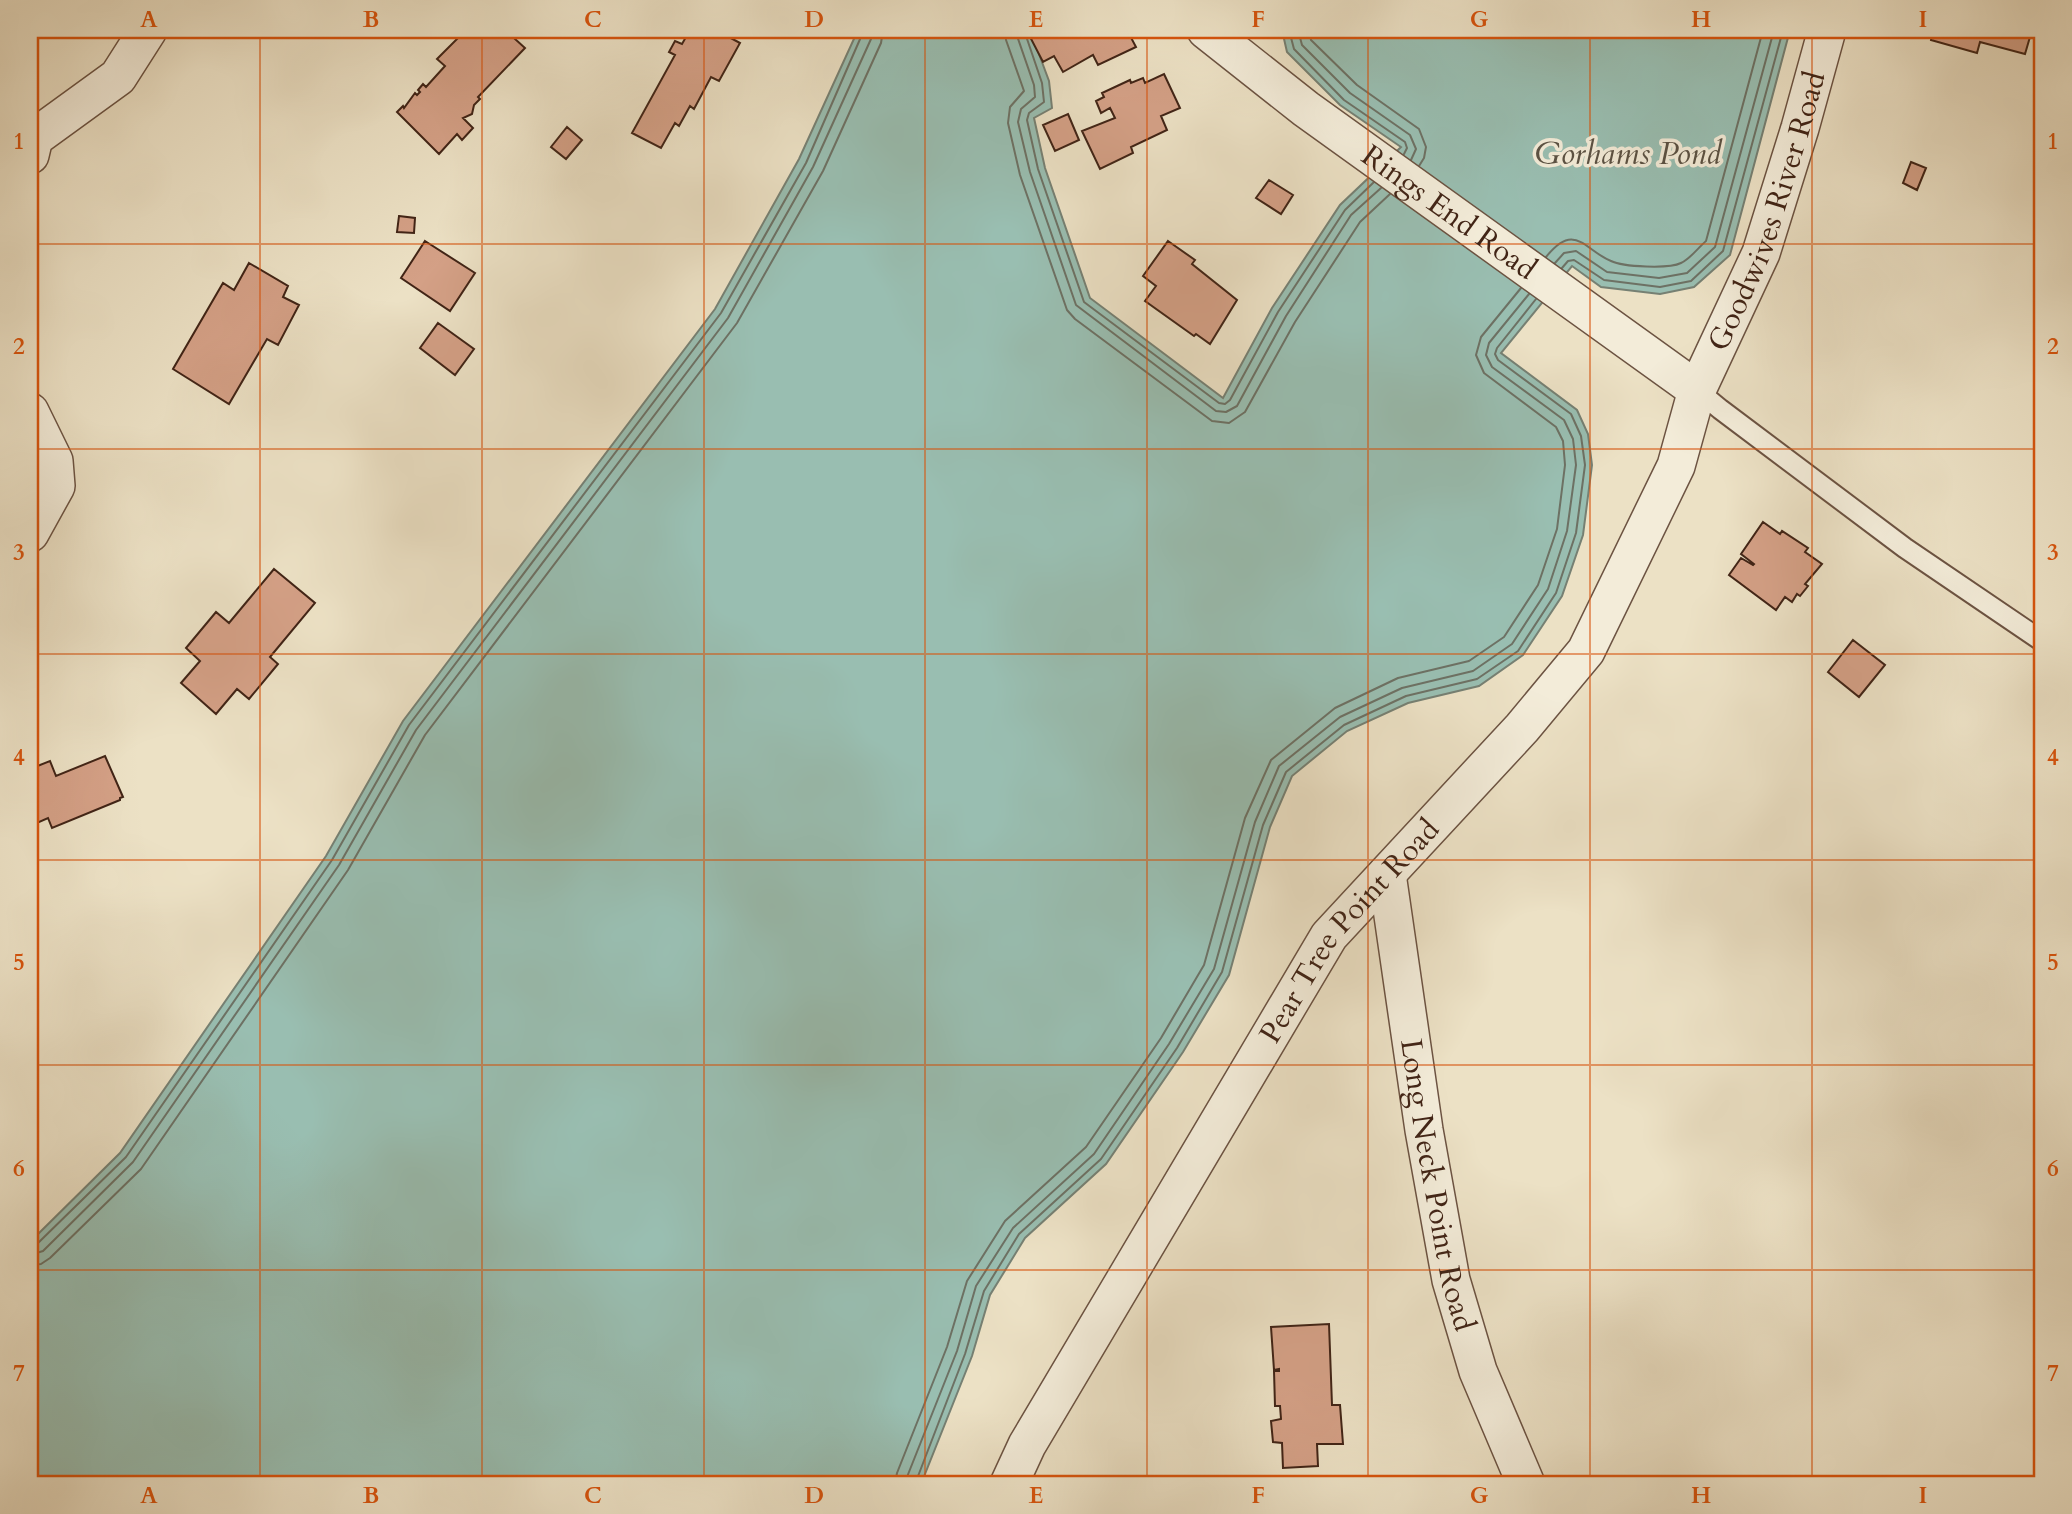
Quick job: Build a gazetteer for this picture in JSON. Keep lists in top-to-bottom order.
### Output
{
  "streets": {
    "street": [
      "Goodwives River Road",
      "Rings End Road",
      "Pear Tree Point Road",
      "Long Neck Point Road"
    ]
  },
  "crossings": [
    ["Goodwives River Road", "Rings End Road"],
    ["Goodwives River Road", "Pear Tree Point Road"],
    ["Rings End Road", "Pear Tree Point Road"],
    ["Pear Tree Point Road", "Long Neck Point Road"]
  ],
  "water": ["Gorhams Pond"],
  "grid": {
    "columns": [
      "A",
      "B",
      "C",
      "D",
      "E",
      "F",
      "G",
      "H",
      "I"
    ],
    "rows": [
      "1",
      "2",
      "3",
      "4",
      "5",
      "6",
      "7"
    ]
  }
}
